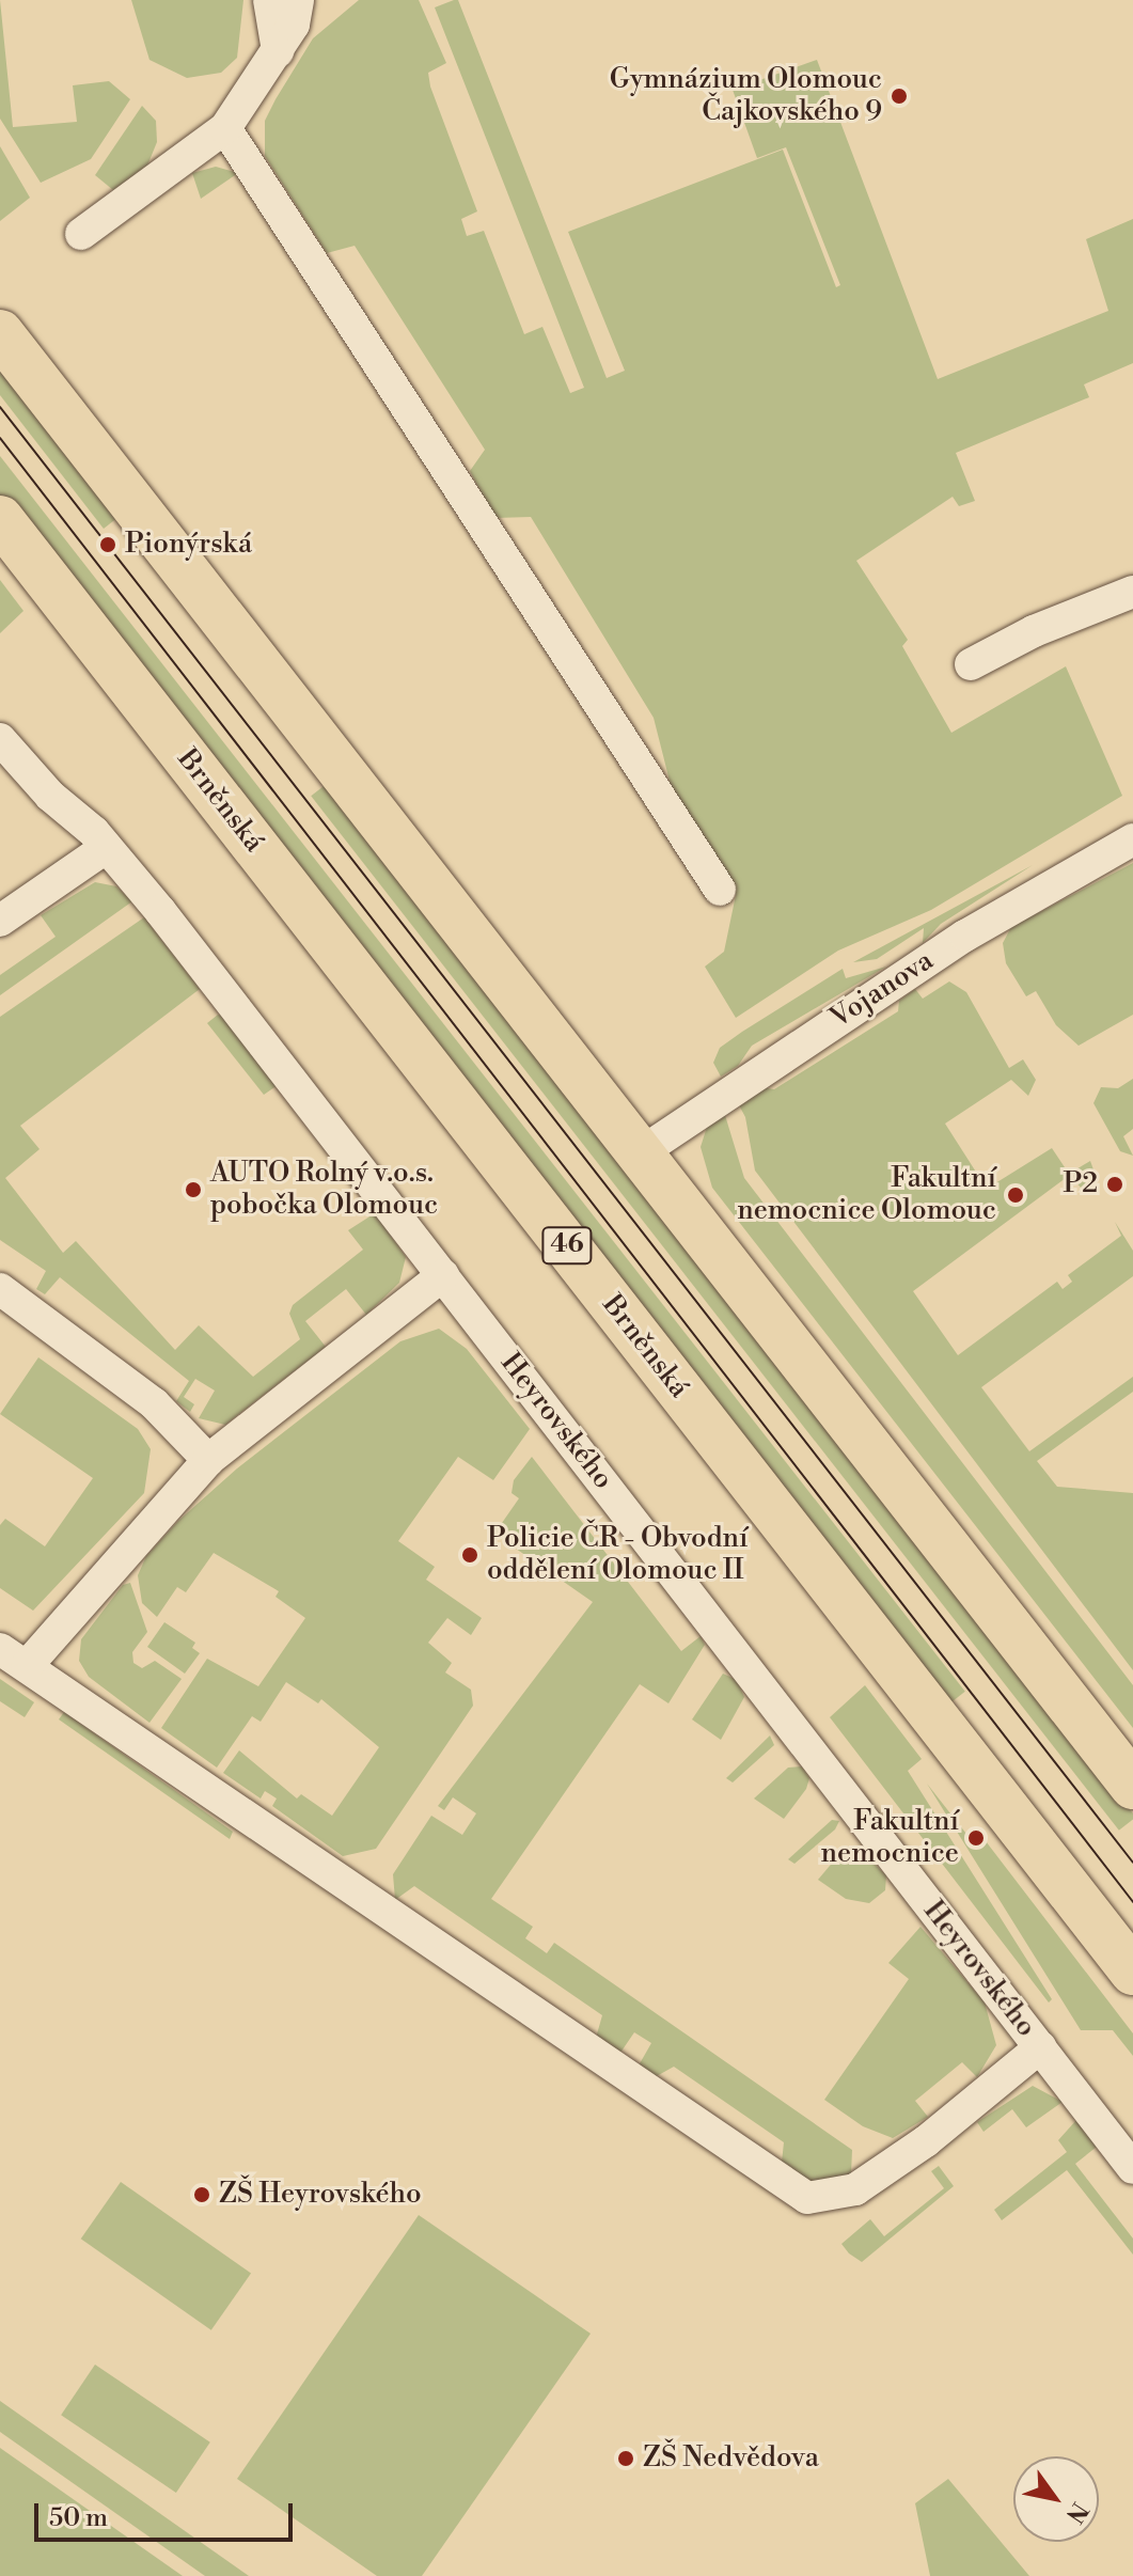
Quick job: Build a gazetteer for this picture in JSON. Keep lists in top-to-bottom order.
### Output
{
  "streets": {
    "main road": ["Brněnská", "46"],
    "street": ["Vojanova", "Heyrovského"]
  },
  "places": [
    "Gymnázium Olomouc Čajkovského 9",
    "Pionýrská",
    "P2",
    "AUTO Rolný v.o.s. pobočka Olomouc",
    "Fakultní nemocnice Olomouc",
    "Policie ČR - Obvodní oddělení Olomouc II",
    "Fakultní nemocnice",
    "ZŠ Heyrovského",
    "ZŠ Nedvědova"
  ],
  "scale_bar": "50 m",
  "north": "bottom right"
}
